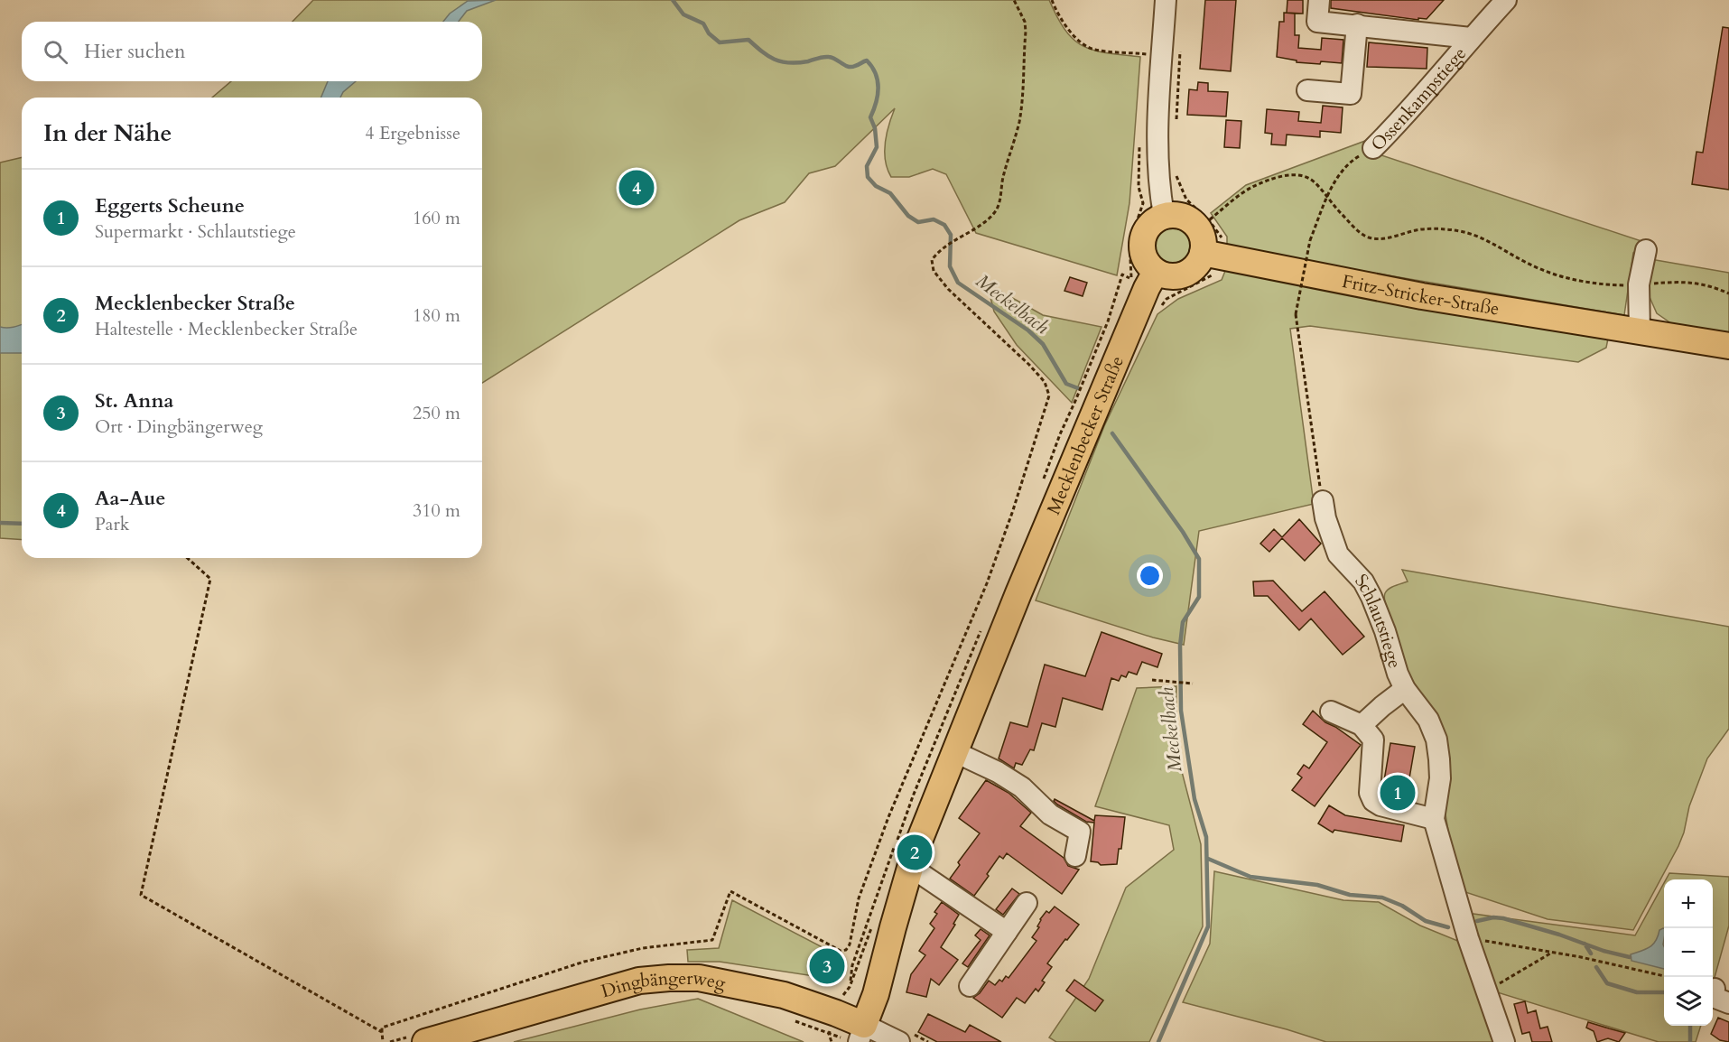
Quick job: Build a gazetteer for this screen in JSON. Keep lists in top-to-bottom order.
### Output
{
  "streets": {
    "main road": ["Fritz-Stricker-Straße", "Mecklenbecker Straße", "Dingbängerweg"],
    "street": ["Ossenkampstiege", "Schlautstiege"]
  },
  "crossings": [
    ["Fritz-Stricker-Straße", "Mecklenbecker Straße"],
    ["Mecklenbecker Straße", "Dingbängerweg"]
  ],
  "water": ["Meckelbach"],
  "page": {
    "search": "Hier suchen",
    "heading": ["In der Nähe", "4 Ergebnisse"],
    "pins": [
      "4",
      "1",
      "2",
      "3"
    ],
    "list": [
      {
        "mark": "1",
        "name": "Eggerts Scheune",
        "note": "Supermarkt · Schlautstiege",
        "value": "160 m"
      },
      {
        "mark": "2",
        "name": "Mecklenbecker Straße",
        "note": "Haltestelle · Mecklenbecker Straße",
        "value": "180 m"
      },
      {
        "mark": "3",
        "name": "St. Anna",
        "note": "Ort · Dingbängerweg",
        "value": "250 m"
      },
      {
        "mark": "4",
        "name": "Aa-Aue",
        "note": "Park",
        "value": "310 m"
      }
    ],
    "map_buttons": ["+", "−"]
  }
}
